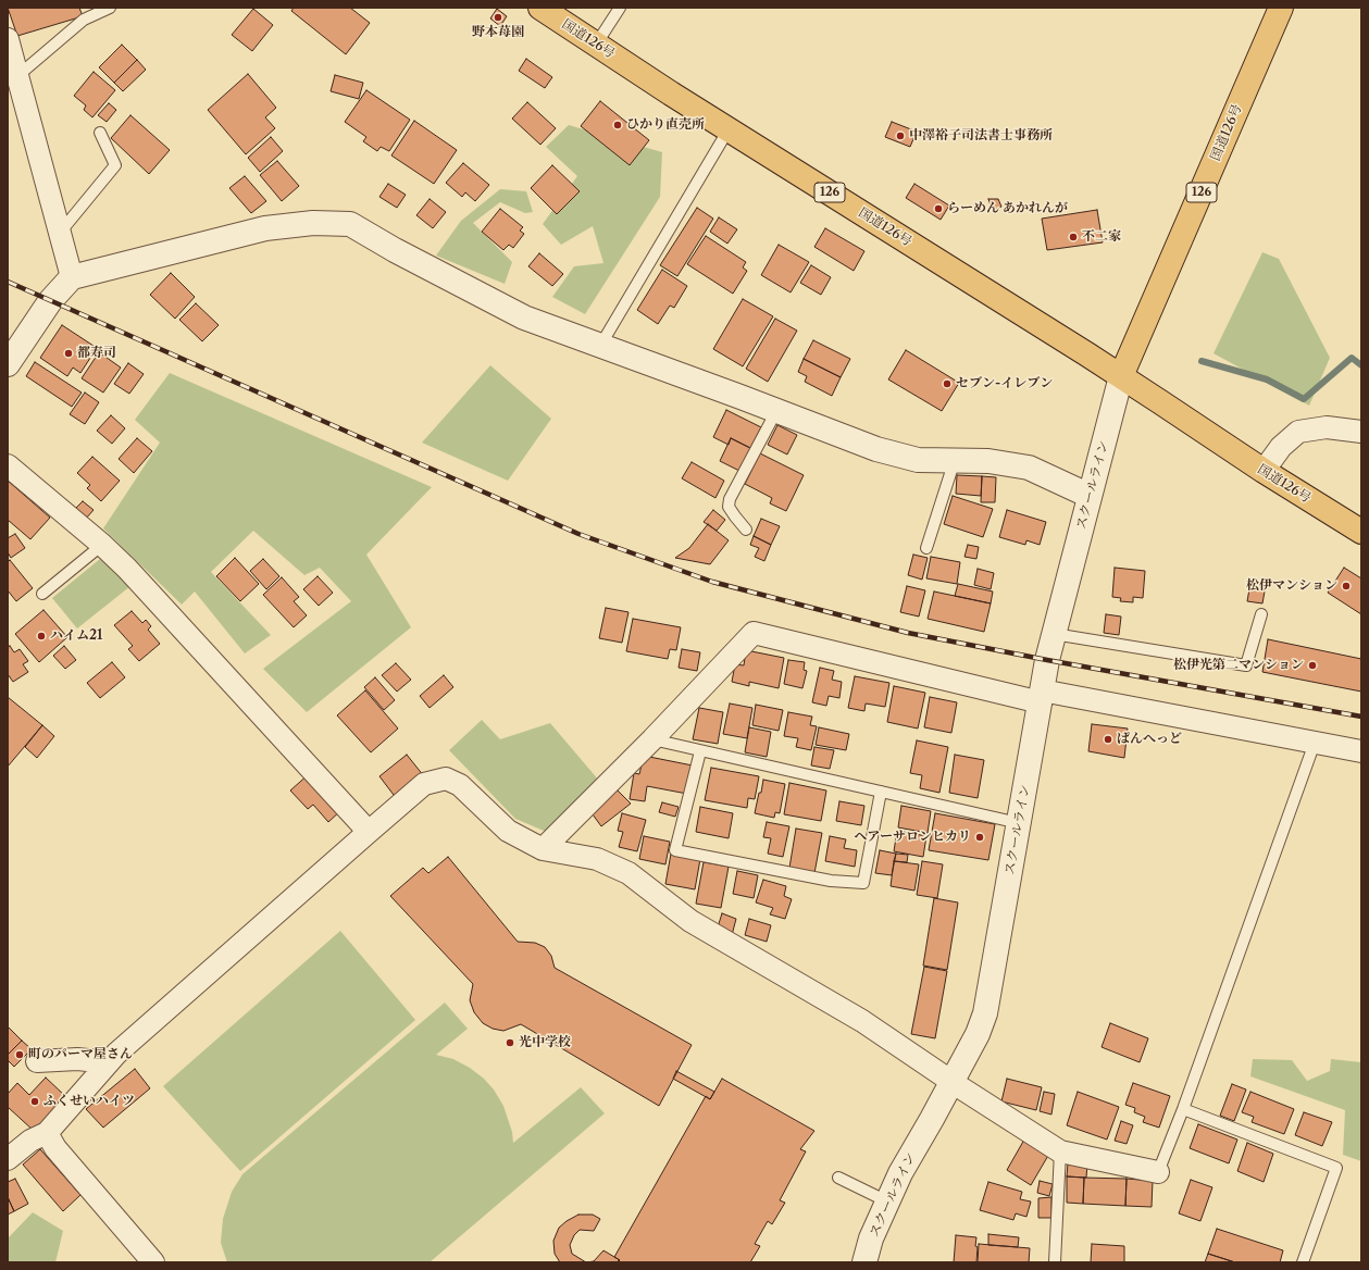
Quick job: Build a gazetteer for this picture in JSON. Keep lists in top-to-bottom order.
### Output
{
  "streets": {
    "highway": ["国道126号", "126"],
    "street": ["スクールライン"]
  },
  "crossings": [
    ["国道126号", "スクールライン"]
  ],
  "places": [
    "野本苺園",
    "ひかり直売所",
    "中澤裕子司法書士事務所",
    "らーめん あかれんが",
    "不二家",
    "都寿司",
    "セブン-イレブン",
    "松伊マンション",
    "ハイム21",
    "松伊光第二マンション",
    "ぱんへっど",
    "ヘアーサロンヒカリ",
    "光中学校",
    "町のパーマ屋さん",
    "ふくせいハイツ"
  ]
}
